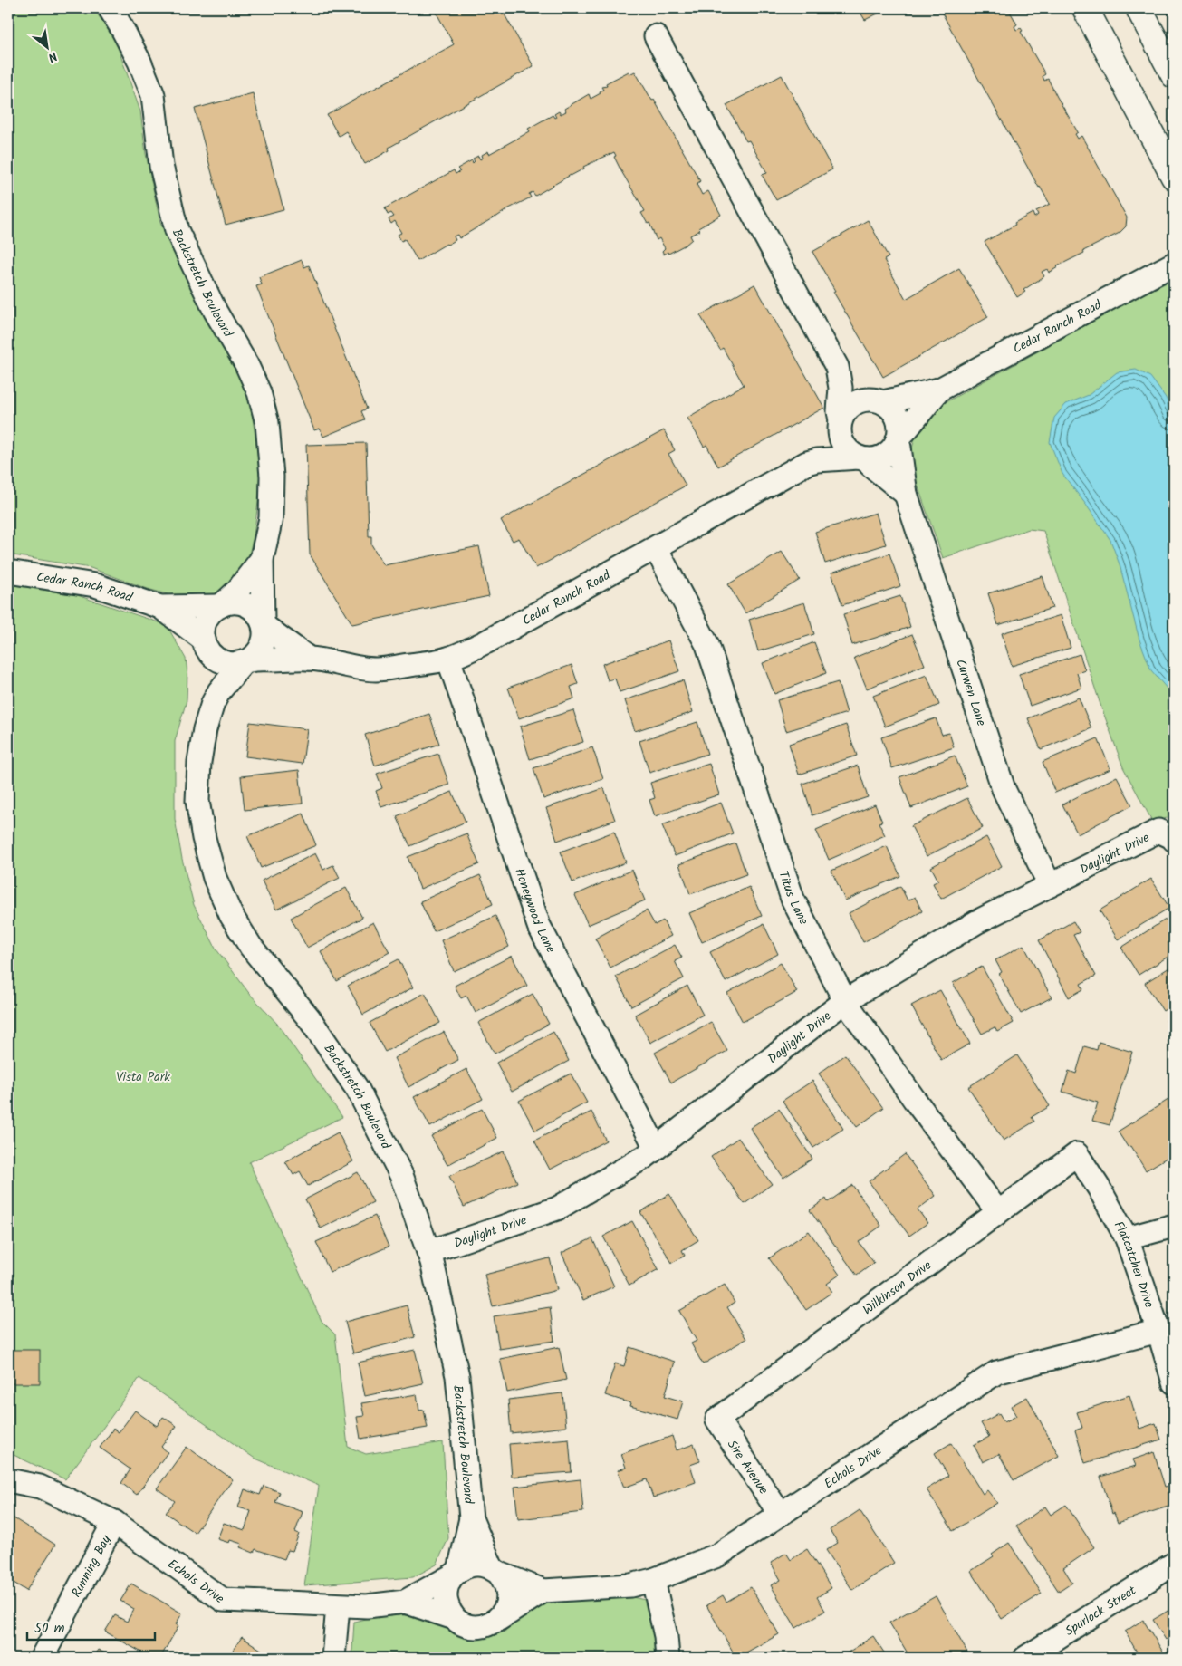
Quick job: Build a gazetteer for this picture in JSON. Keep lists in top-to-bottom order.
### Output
{
  "streets": {
    "street": [
      "Backstretch Boulevard",
      "Cedar Ranch Road",
      "Curwen Lane",
      "Daylight Drive",
      "Titus Lane",
      "Honeywood Lane",
      "Flatcatcher Drive",
      "Wilkinson Drive",
      "Sire Avenue",
      "Echols Drive",
      "Running Bay",
      "Spurlock Street"
    ]
  },
  "crossings": [
    ["Backstretch Boulevard", "Cedar Ranch Road"],
    ["Backstretch Boulevard", "Daylight Drive"],
    ["Backstretch Boulevard", "Echols Drive"],
    ["Cedar Ranch Road", "Curwen Lane"],
    ["Cedar Ranch Road", "Titus Lane"],
    ["Cedar Ranch Road", "Honeywood Lane"],
    ["Curwen Lane", "Daylight Drive"],
    ["Daylight Drive", "Titus Lane"],
    ["Daylight Drive", "Honeywood Lane"],
    ["Titus Lane", "Wilkinson Drive"],
    ["Flatcatcher Drive", "Wilkinson Drive"],
    ["Flatcatcher Drive", "Echols Drive"],
    ["Wilkinson Drive", "Sire Avenue"],
    ["Sire Avenue", "Echols Drive"],
    ["Echols Drive", "Running Bay"]
  ],
  "parks": ["Vista Park"],
  "scale_bar": "50 m",
  "north": "bottom right"
}
